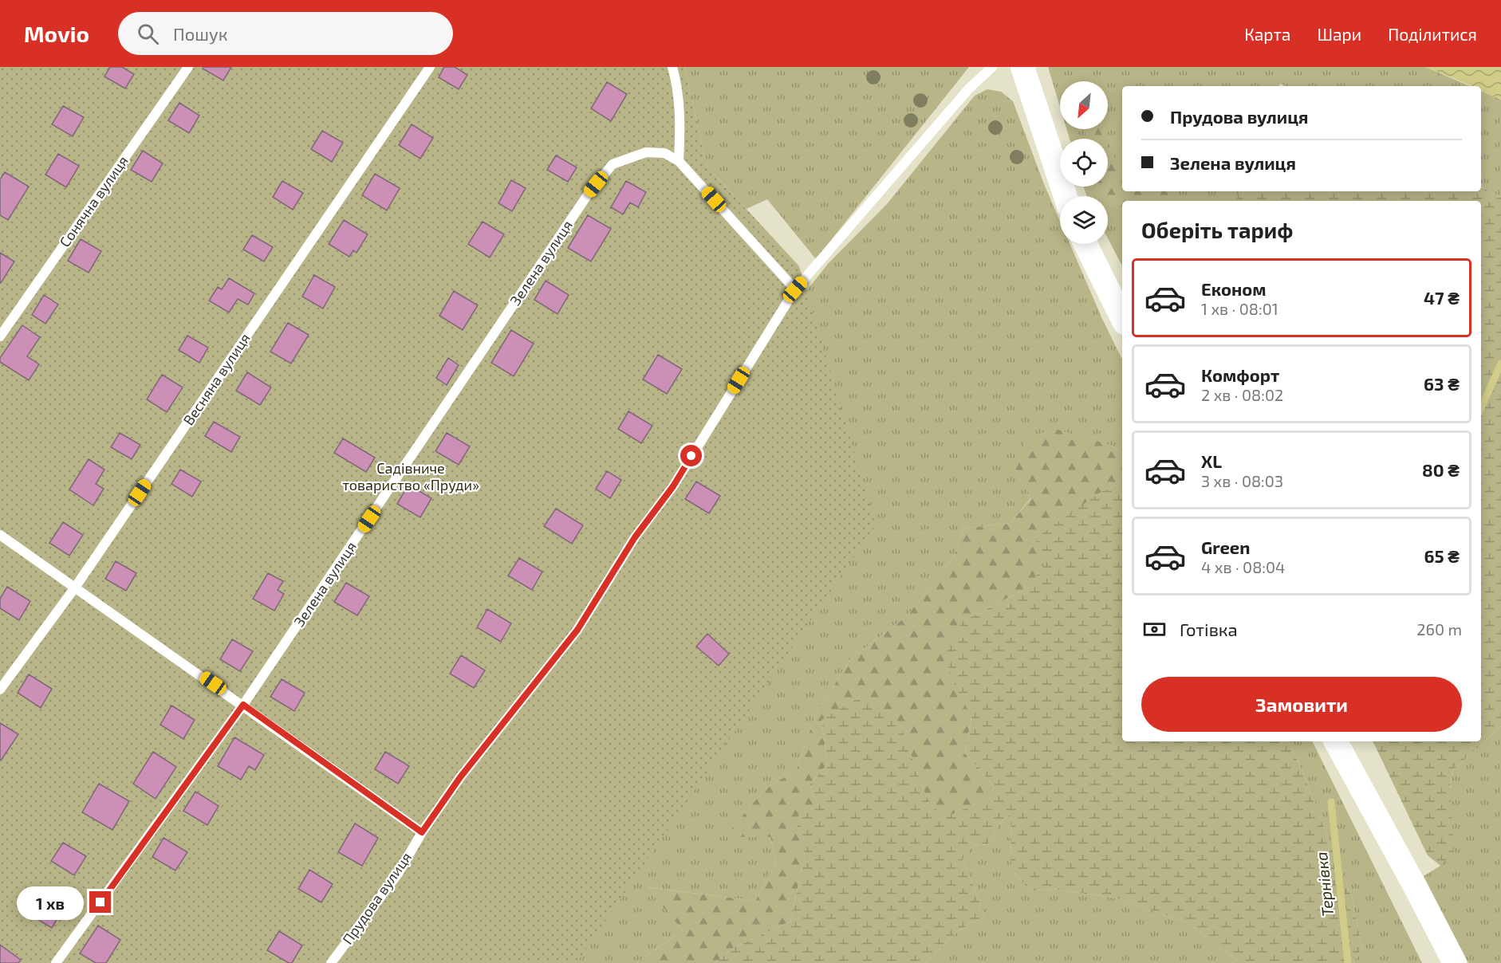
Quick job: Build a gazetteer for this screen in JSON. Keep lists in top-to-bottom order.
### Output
{
  "streets": {
    "lane": [
      "Сонячна вулиця",
      "Зелена вулиця",
      "Весняна вулиця",
      "Прудова вулиця"
    ]
  },
  "water": ["Тернівка"],
  "parks": ["Садівниче товариство «Пруди»"],
  "north": "bottom left",
  "page": {
    "header": "Movio",
    "search": "Пошук",
    "nav": ["Карта", "Шари", "Поділитися"],
    "banner": ["Прудова вулиця", "Зелена вулиця"],
    "heading": "Оберіть тариф",
    "list": [
      {
        "name": "Економ",
        "note": "1 хв · 08:01",
        "value": "47 ₴"
      },
      {
        "name": "Комфорт",
        "note": "2 хв · 08:02",
        "value": "63 ₴"
      },
      {
        "name": "XL",
        "note": "3 хв · 08:03",
        "value": "80 ₴"
      },
      {
        "name": "Green",
        "note": "4 хв · 08:04",
        "value": "65 ₴"
      }
    ],
    "pay": ["Готівка", "260 m"],
    "buttons": "Замовити",
    "bubble": "1 хв"
  }
}
